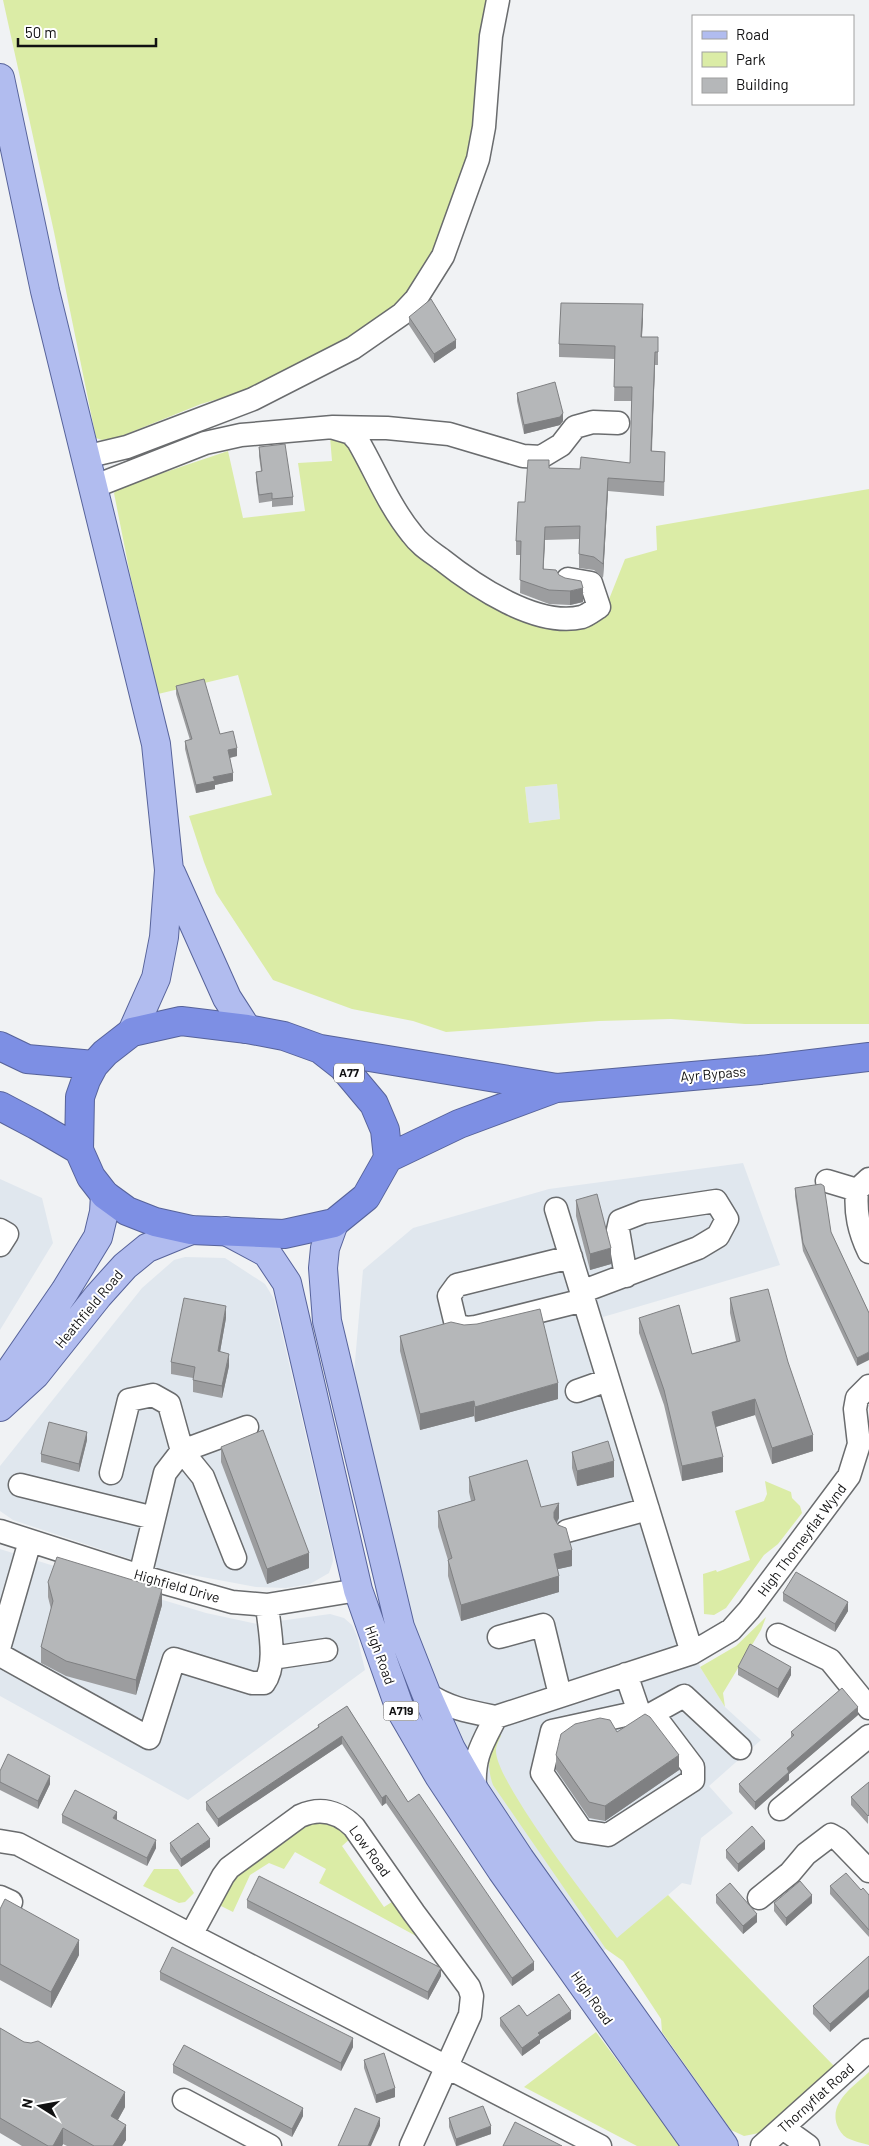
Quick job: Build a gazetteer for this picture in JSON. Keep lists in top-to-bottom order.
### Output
{
  "streets": {
    "highway": ["A77", "Ayr Bypass"],
    "main road": ["Heathfield Road", "High Road", "A719"],
    "street": [
      "High Thorneyflat Wynd",
      "Highfield Drive",
      "Low Road",
      "Thornyflat Road"
    ]
  },
  "crossings": [
    ["A77", "Ayr Bypass"],
    ["A77", "Heathfield Road"],
    ["A77", "High Road"],
    ["Highfield Drive", "High Road"]
  ],
  "legend": ["Road", "Park", "Building"],
  "scale_bar": "50 m",
  "north": "left"
}
